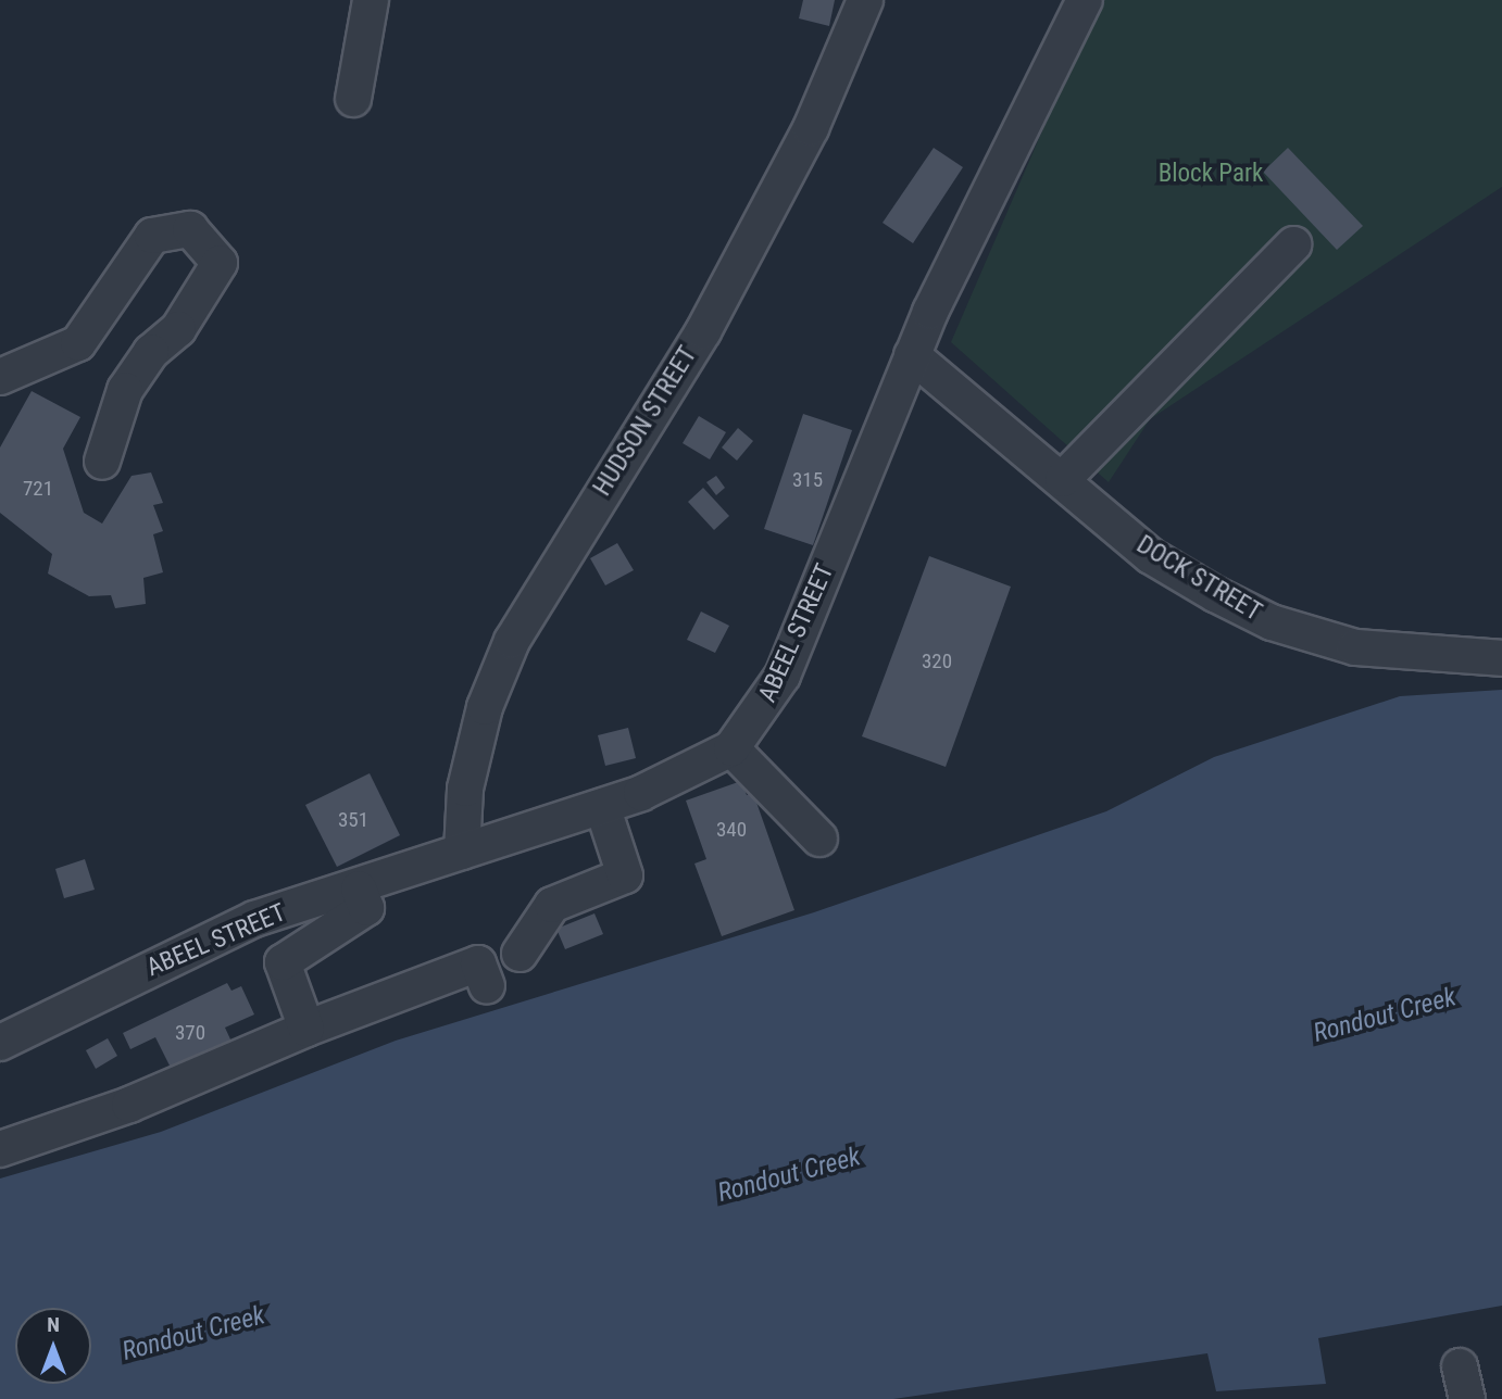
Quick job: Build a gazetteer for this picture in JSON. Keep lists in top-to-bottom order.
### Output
{
  "streets": {
    "street": ["HUDSON STREET", "DOCK STREET", "ABEEL STREET"]
  },
  "crossings": [
    ["HUDSON STREET", "ABEEL STREET"],
    ["DOCK STREET", "ABEEL STREET"]
  ],
  "water": ["Rondout Creek"],
  "parks": ["Block Park"],
  "house_numbers": [
    "315",
    "721",
    "320",
    "351",
    "340",
    "370"
  ],
  "north": "top"
}
